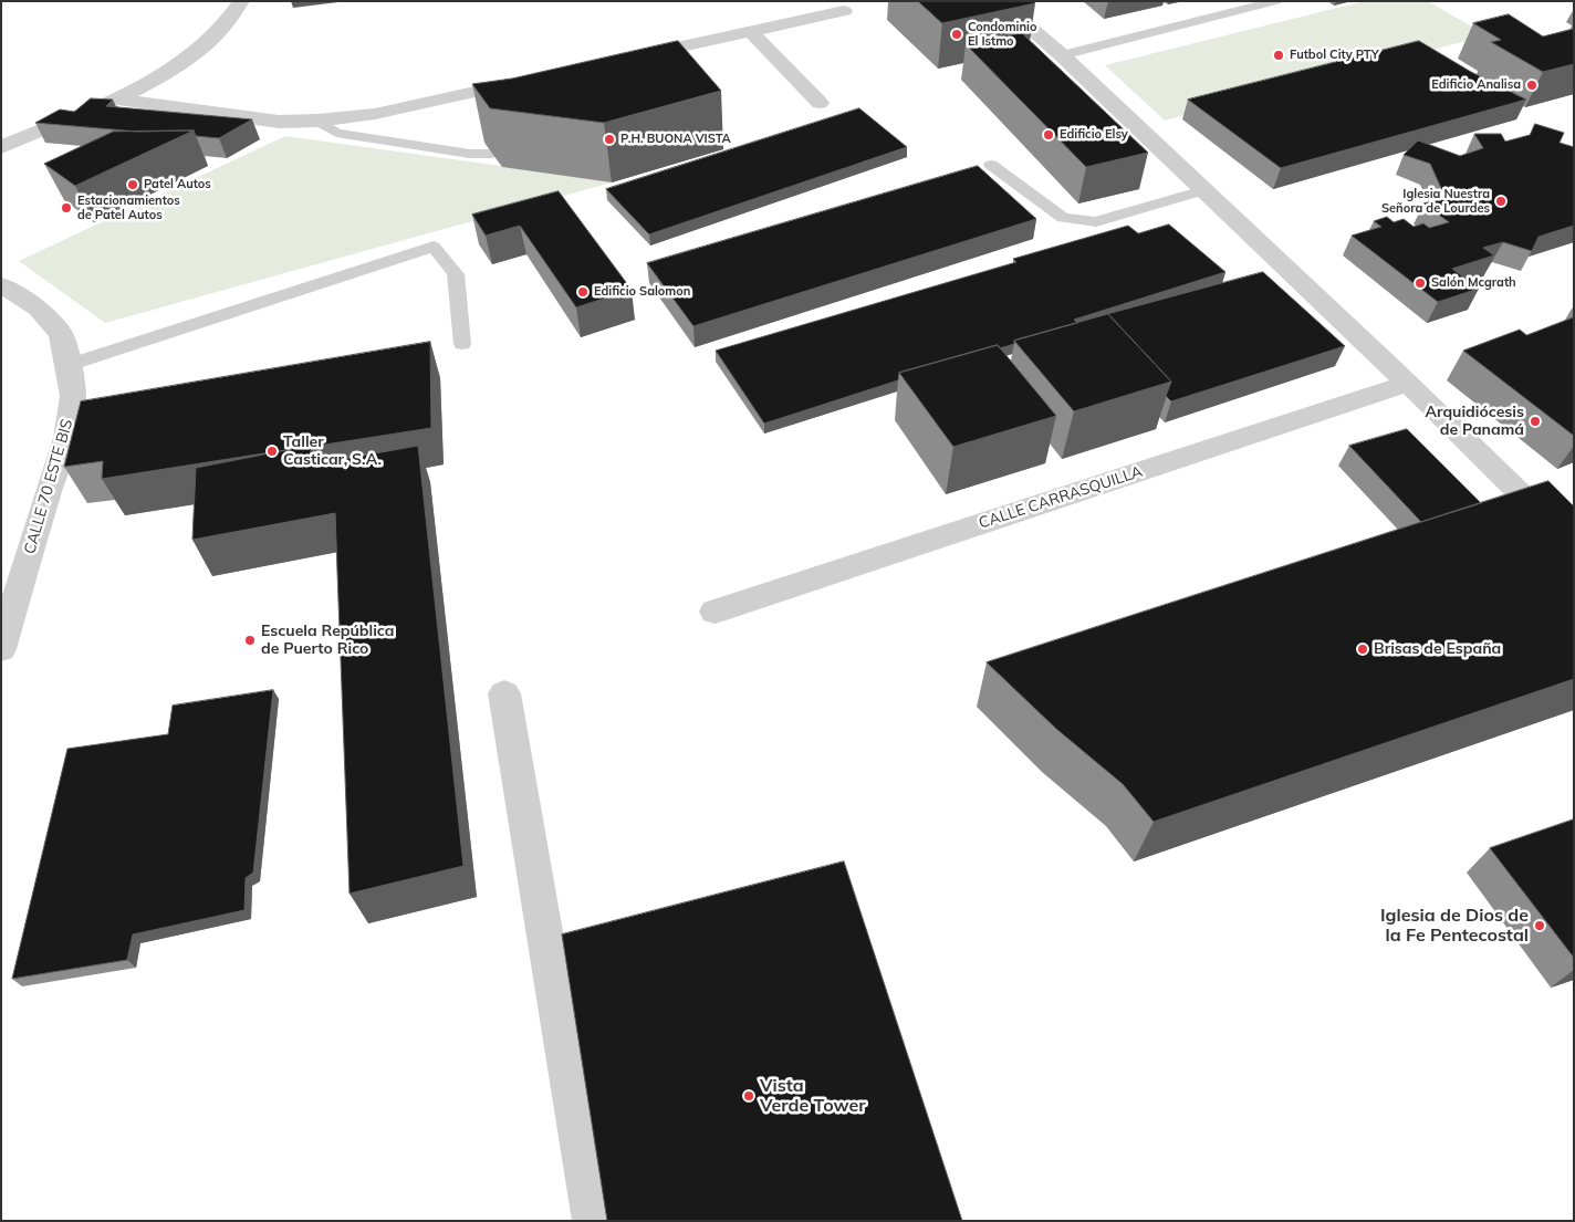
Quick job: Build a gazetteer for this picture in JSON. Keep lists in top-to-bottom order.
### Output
{
  "streets": {
    "street": ["CALLE 70 ESTE BIS", "CALLE CARRASQUILLA"]
  },
  "places": [
    "Condominio El Istmo",
    "Futbol City PTY",
    "Edificio Analisa",
    "Edificio Elsy",
    "P.H. BUONA VISTA",
    "Patel Autos",
    "Iglesia Nuestra Señora de Lourdes",
    "Estacionamientos de Patel Autos",
    "Salón Mcgrath",
    "Edificio Salomon",
    "Arquidiócesis de Panamá",
    "Taller Casticar, S.A.",
    "Escuela República de Puerto Rico",
    "Brisas de España",
    "Iglesia de Dios de la Fe Pentecostal",
    "Vista Verde Tower"
  ]
}
